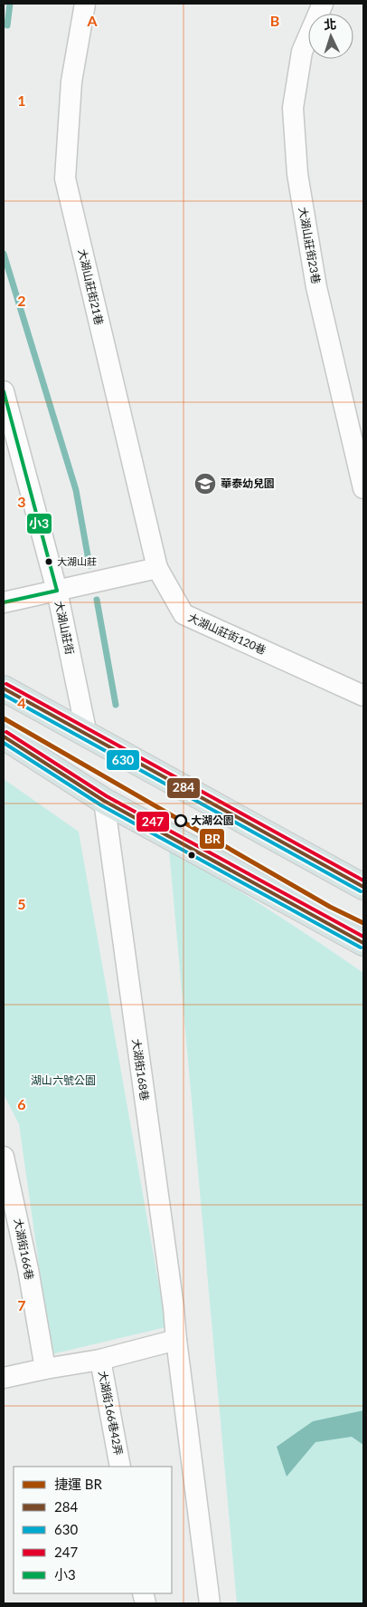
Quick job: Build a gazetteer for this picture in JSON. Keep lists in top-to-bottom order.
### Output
{
  "streets": {
    "street": [
      "大湖山莊街23巷",
      "大湖山莊街21巷",
      "大湖山莊街",
      "大湖山莊街120巷",
      "大湖街168巷",
      "大湖街166巷",
      "大湖街166巷42弄"
    ]
  },
  "crossings": [
    ["大湖山莊街21巷", "大湖山莊街120巷"]
  ],
  "parks": ["湖山六號公園"],
  "places": {
    "school or university": ["華泰幼兒園"],
    "other": ["大湖山莊", "大湖公園"]
  },
  "lines": [
    "transit line 小3",
    "transit line 247",
    "transit line 284",
    "transit line 630",
    "metro line BR"
  ],
  "legend": [
    "捷運 BR",
    "284",
    "630",
    "247",
    "小3"
  ],
  "north": "top",
  "grid": {
    "columns": ["A", "B"],
    "rows": [
      "1",
      "2",
      "3",
      "4",
      "5",
      "6",
      "7"
    ]
  }
}
